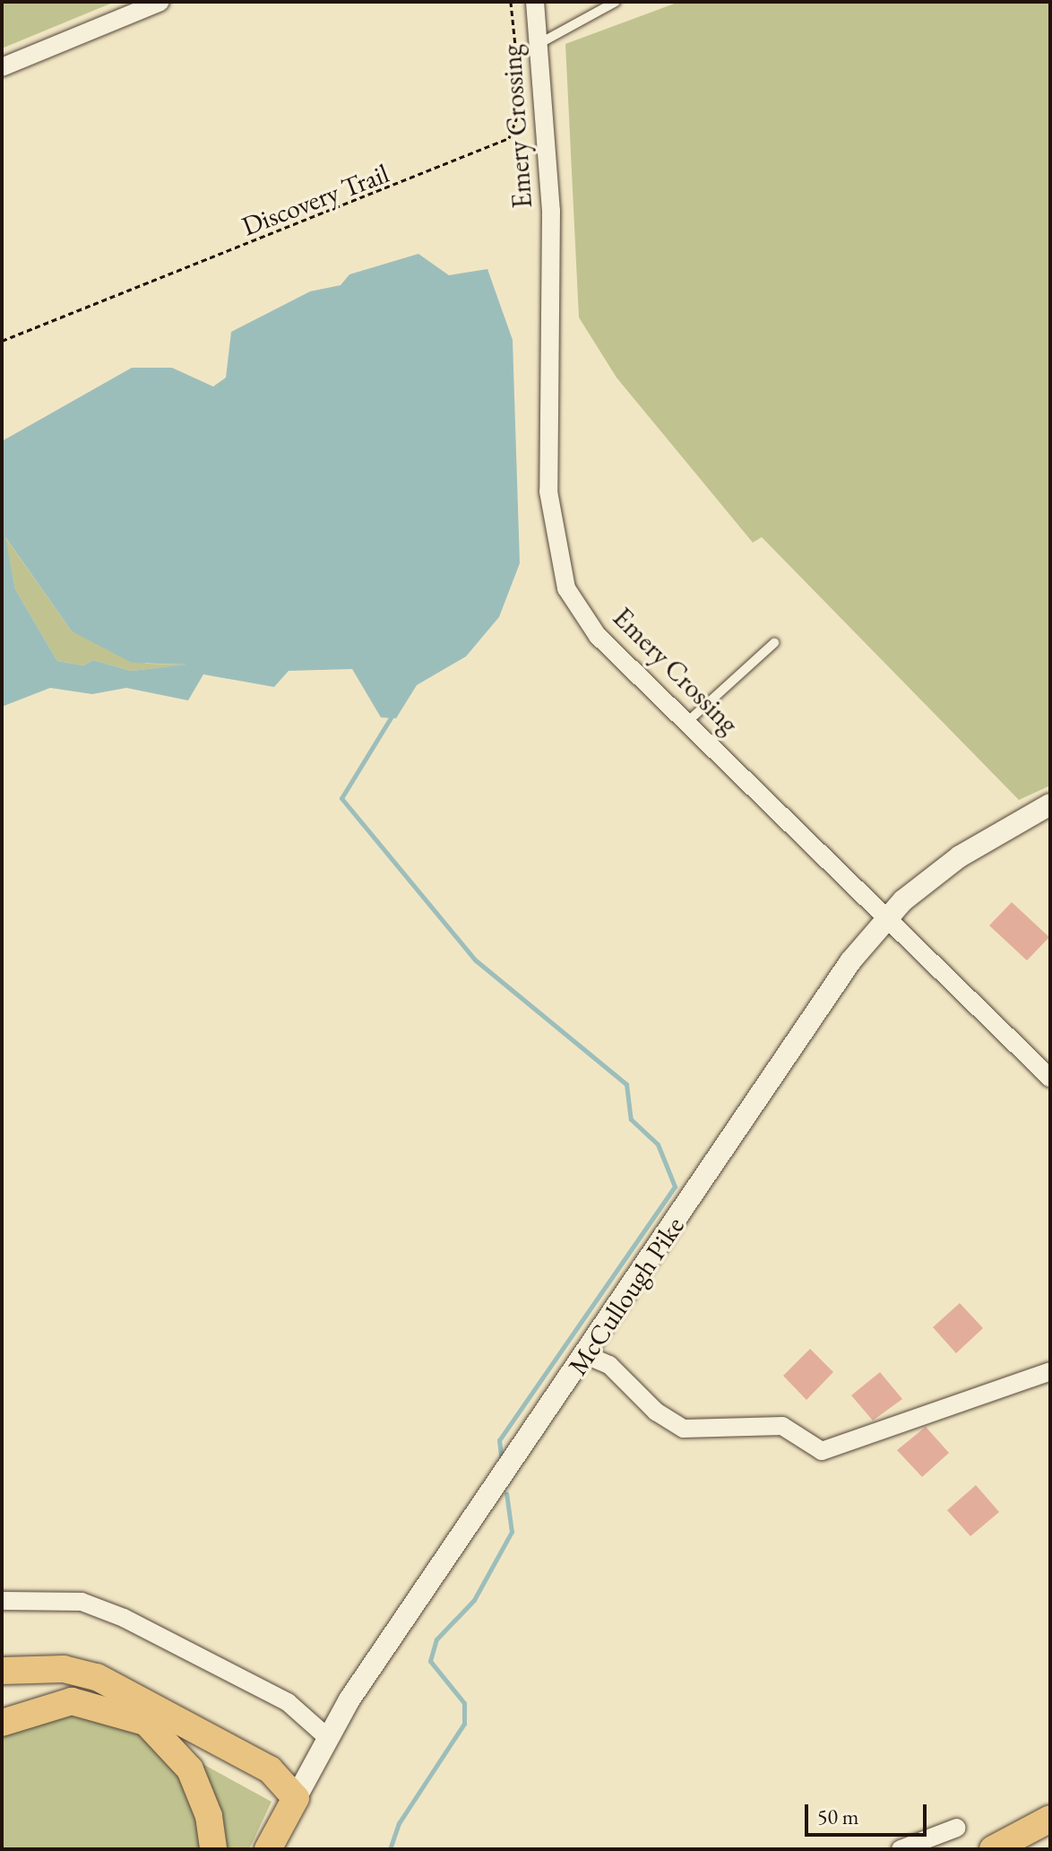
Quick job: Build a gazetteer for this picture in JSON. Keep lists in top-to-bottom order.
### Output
{
  "streets": {
    "main road": ["McCullough Pike"],
    "street": ["Emery Crossing"],
    "path": ["Discovery Trail"]
  },
  "crossings": [
    ["Emery Crossing", "McCullough Pike"]
  ],
  "scale_bar": "50 m"
}
